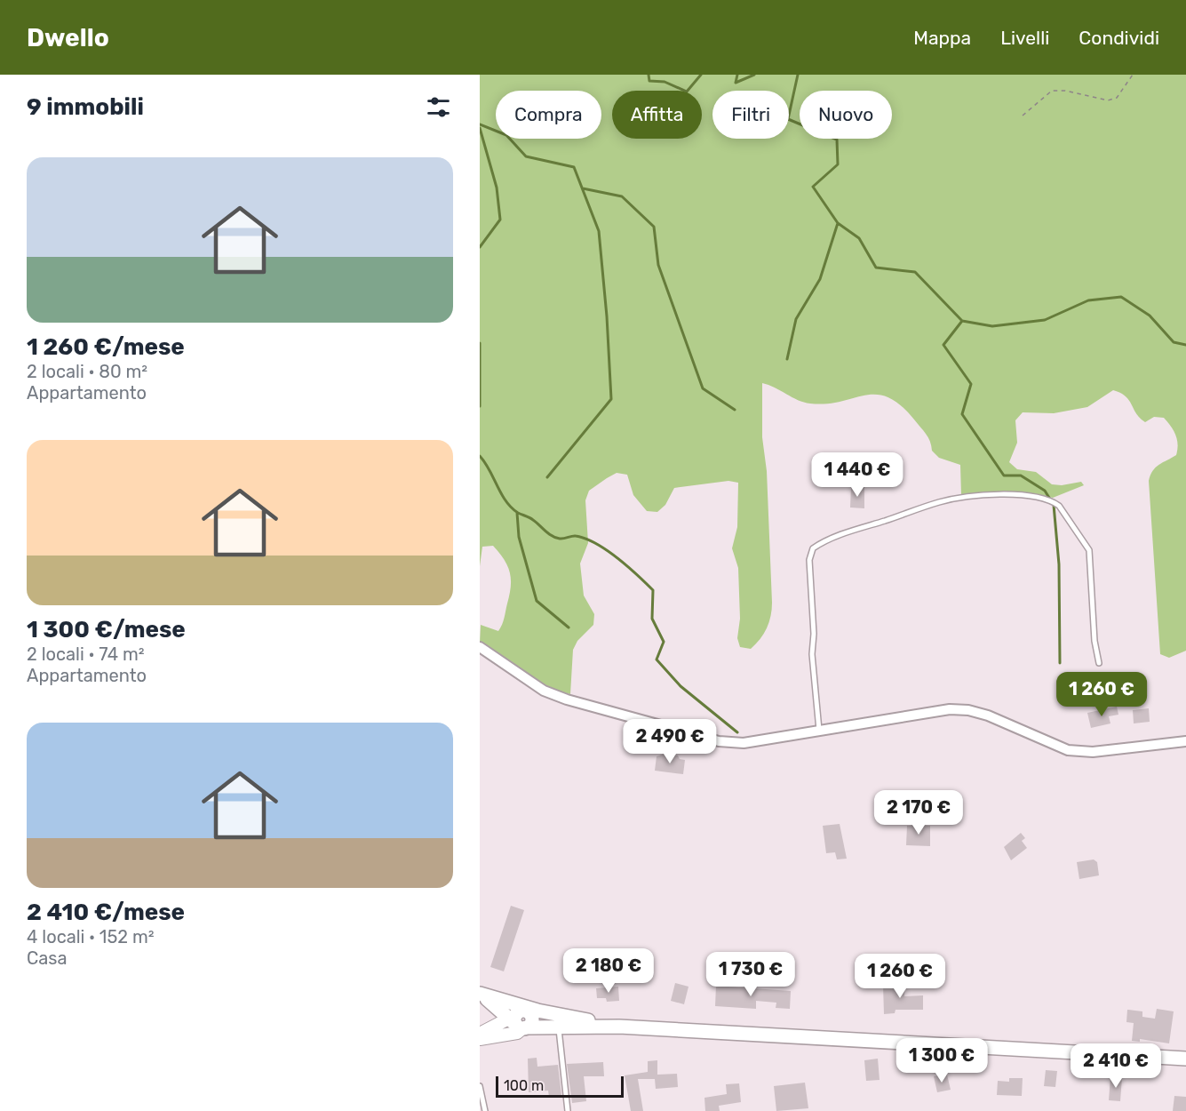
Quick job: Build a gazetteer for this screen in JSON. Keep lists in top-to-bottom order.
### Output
{
  "scale_bar": "100 m",
  "page": {
    "header": "Dwello",
    "nav": ["Mappa", "Livelli", "Condividi"],
    "heading": "9 immobili",
    "chip": [
      "Compra",
      "Affitta",
      "Filtri",
      "Nuovo"
    ],
    "list": [
      {
        "name": "1 260 €/mese",
        "note": "2 locali · 80 m² · Appartamento"
      },
      {
        "name": "1 300 €/mese",
        "note": "2 locali · 74 m² · Appartamento"
      },
      {
        "name": "2 410 €/mese",
        "note": "4 locali · 152 m² · Casa"
      }
    ],
    "price": [
      "1 440 €",
      "1 260 €",
      "2 490 €",
      "2 170 €",
      "2 180 €",
      "1 730 €",
      "1 260 €",
      "1 300 €",
      "2 410 €"
    ],
    "scale": "100 m"
  }
}
